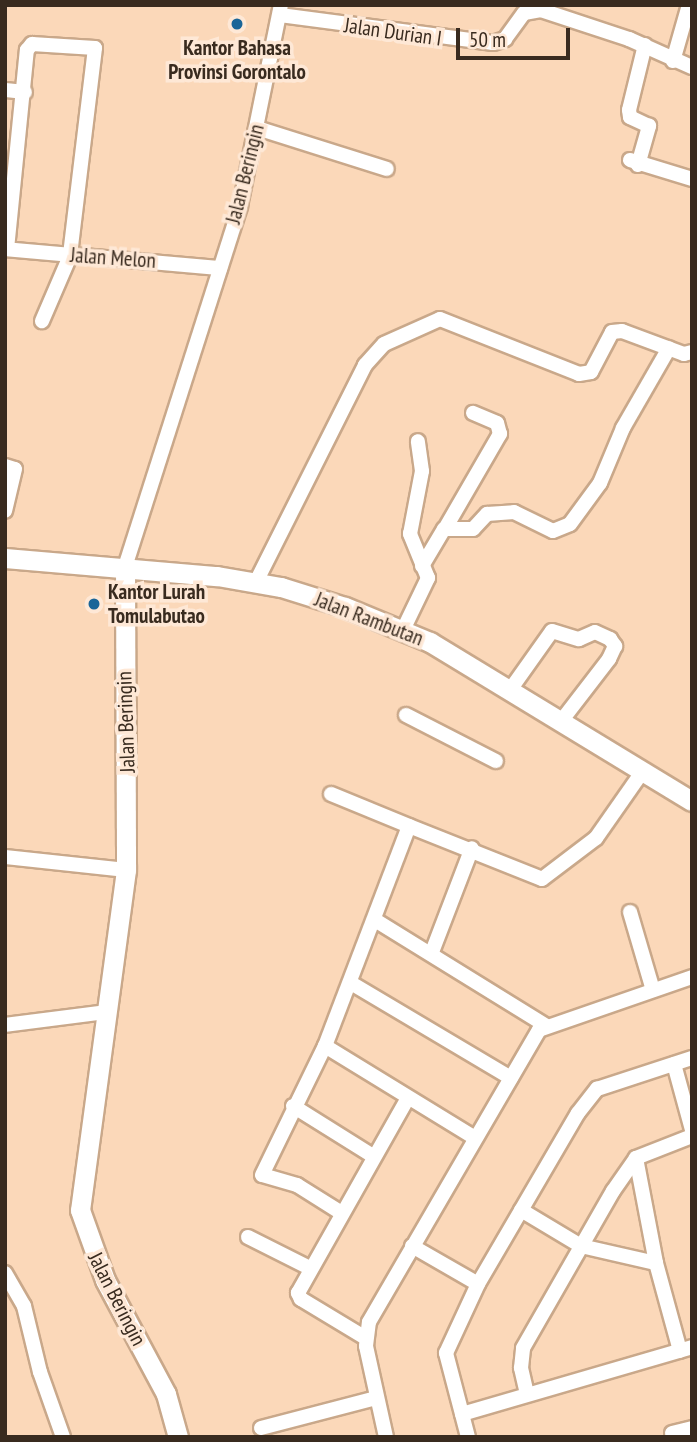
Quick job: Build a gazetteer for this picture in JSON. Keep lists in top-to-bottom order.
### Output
{
  "streets": {
    "street": [
      "Jalan Durian I",
      "Jalan Beringin",
      "Jalan Melon",
      "Jalan Rambutan"
    ]
  },
  "crossings": [
    ["Jalan Durian I", "Jalan Beringin"],
    ["Jalan Beringin", "Jalan Melon"],
    ["Jalan Beringin", "Jalan Rambutan"]
  ],
  "places": ["Kantor Bahasa Provinsi Gorontalo", "Kantor Lurah Tomulabutao"],
  "scale_bar": "50 m"
}
